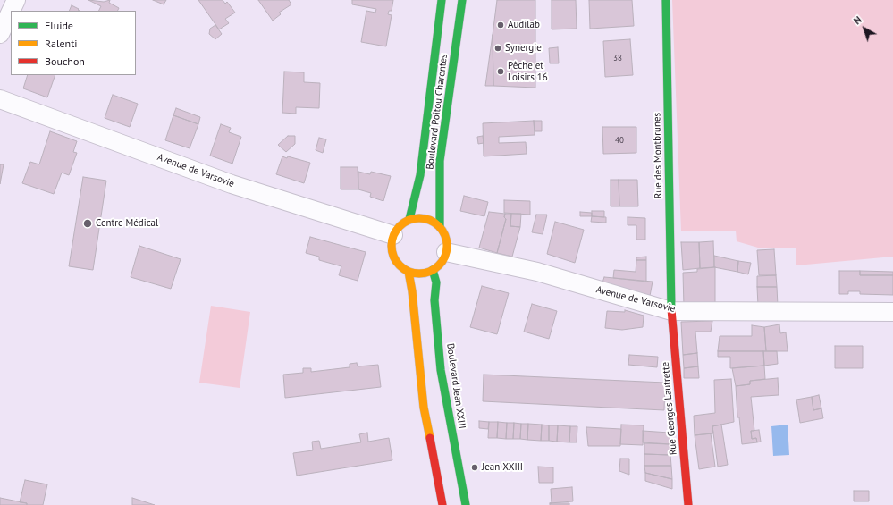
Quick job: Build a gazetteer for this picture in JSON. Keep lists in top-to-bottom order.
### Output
{
  "streets": {
    "main road": [
      "Boulevard Poitou Charentes",
      "Rue des Montbrunes",
      "Boulevard Jean XXIII",
      "Rue Georges Lautrette"
    ],
    "street": ["Avenue de Varsovie"]
  },
  "crossings": [
    ["Boulevard Poitou Charentes", "Avenue de Varsovie"],
    ["Boulevard Poitou Charentes", "Boulevard Jean XXIII"],
    ["Rue des Montbrunes", "Avenue de Varsovie"],
    ["Rue des Montbrunes", "Rue Georges Lautrette"],
    ["Avenue de Varsovie", "Boulevard Jean XXIII"],
    ["Avenue de Varsovie", "Rue Georges Lautrette"]
  ],
  "places": [
    "Audilab",
    "Synergie",
    "Pêche et Loisirs 16",
    "Centre Médical",
    "Jean XXIII"
  ],
  "house_numbers": ["38", "40"],
  "legend": ["Fluide", "Ralenti", "Bouchon"],
  "north": "top left"
}
